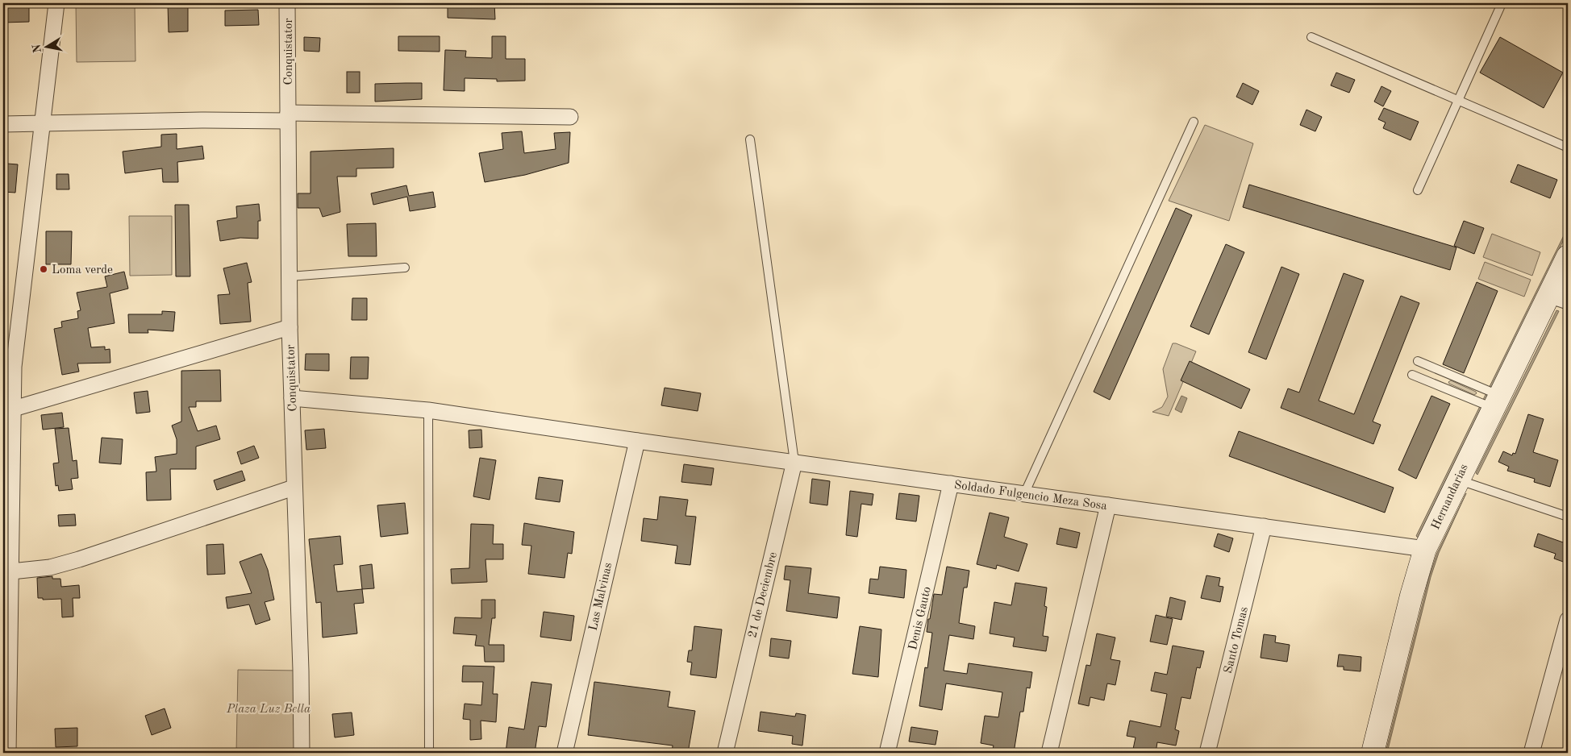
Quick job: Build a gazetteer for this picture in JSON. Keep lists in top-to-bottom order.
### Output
{
  "streets": {
    "street": [
      "Conquistator",
      "Soldado Fulgencio Meza Sosa",
      "Hernandarias",
      "21 de Deciembre",
      "Las Malvinas",
      "Denis Gauto",
      "Santo Tomas"
    ]
  },
  "crossings": [
    ["Conquistator", "Soldado Fulgencio Meza Sosa"],
    ["Soldado Fulgencio Meza Sosa", "Hernandarias"],
    ["Soldado Fulgencio Meza Sosa", "21 de Deciembre"],
    ["Soldado Fulgencio Meza Sosa", "Las Malvinas"],
    ["Soldado Fulgencio Meza Sosa", "Denis Gauto"],
    ["Soldado Fulgencio Meza Sosa", "Santo Tomas"]
  ],
  "parks": ["Plaza Luz Bella"],
  "places": ["Loma verde"],
  "north": "left"
}
